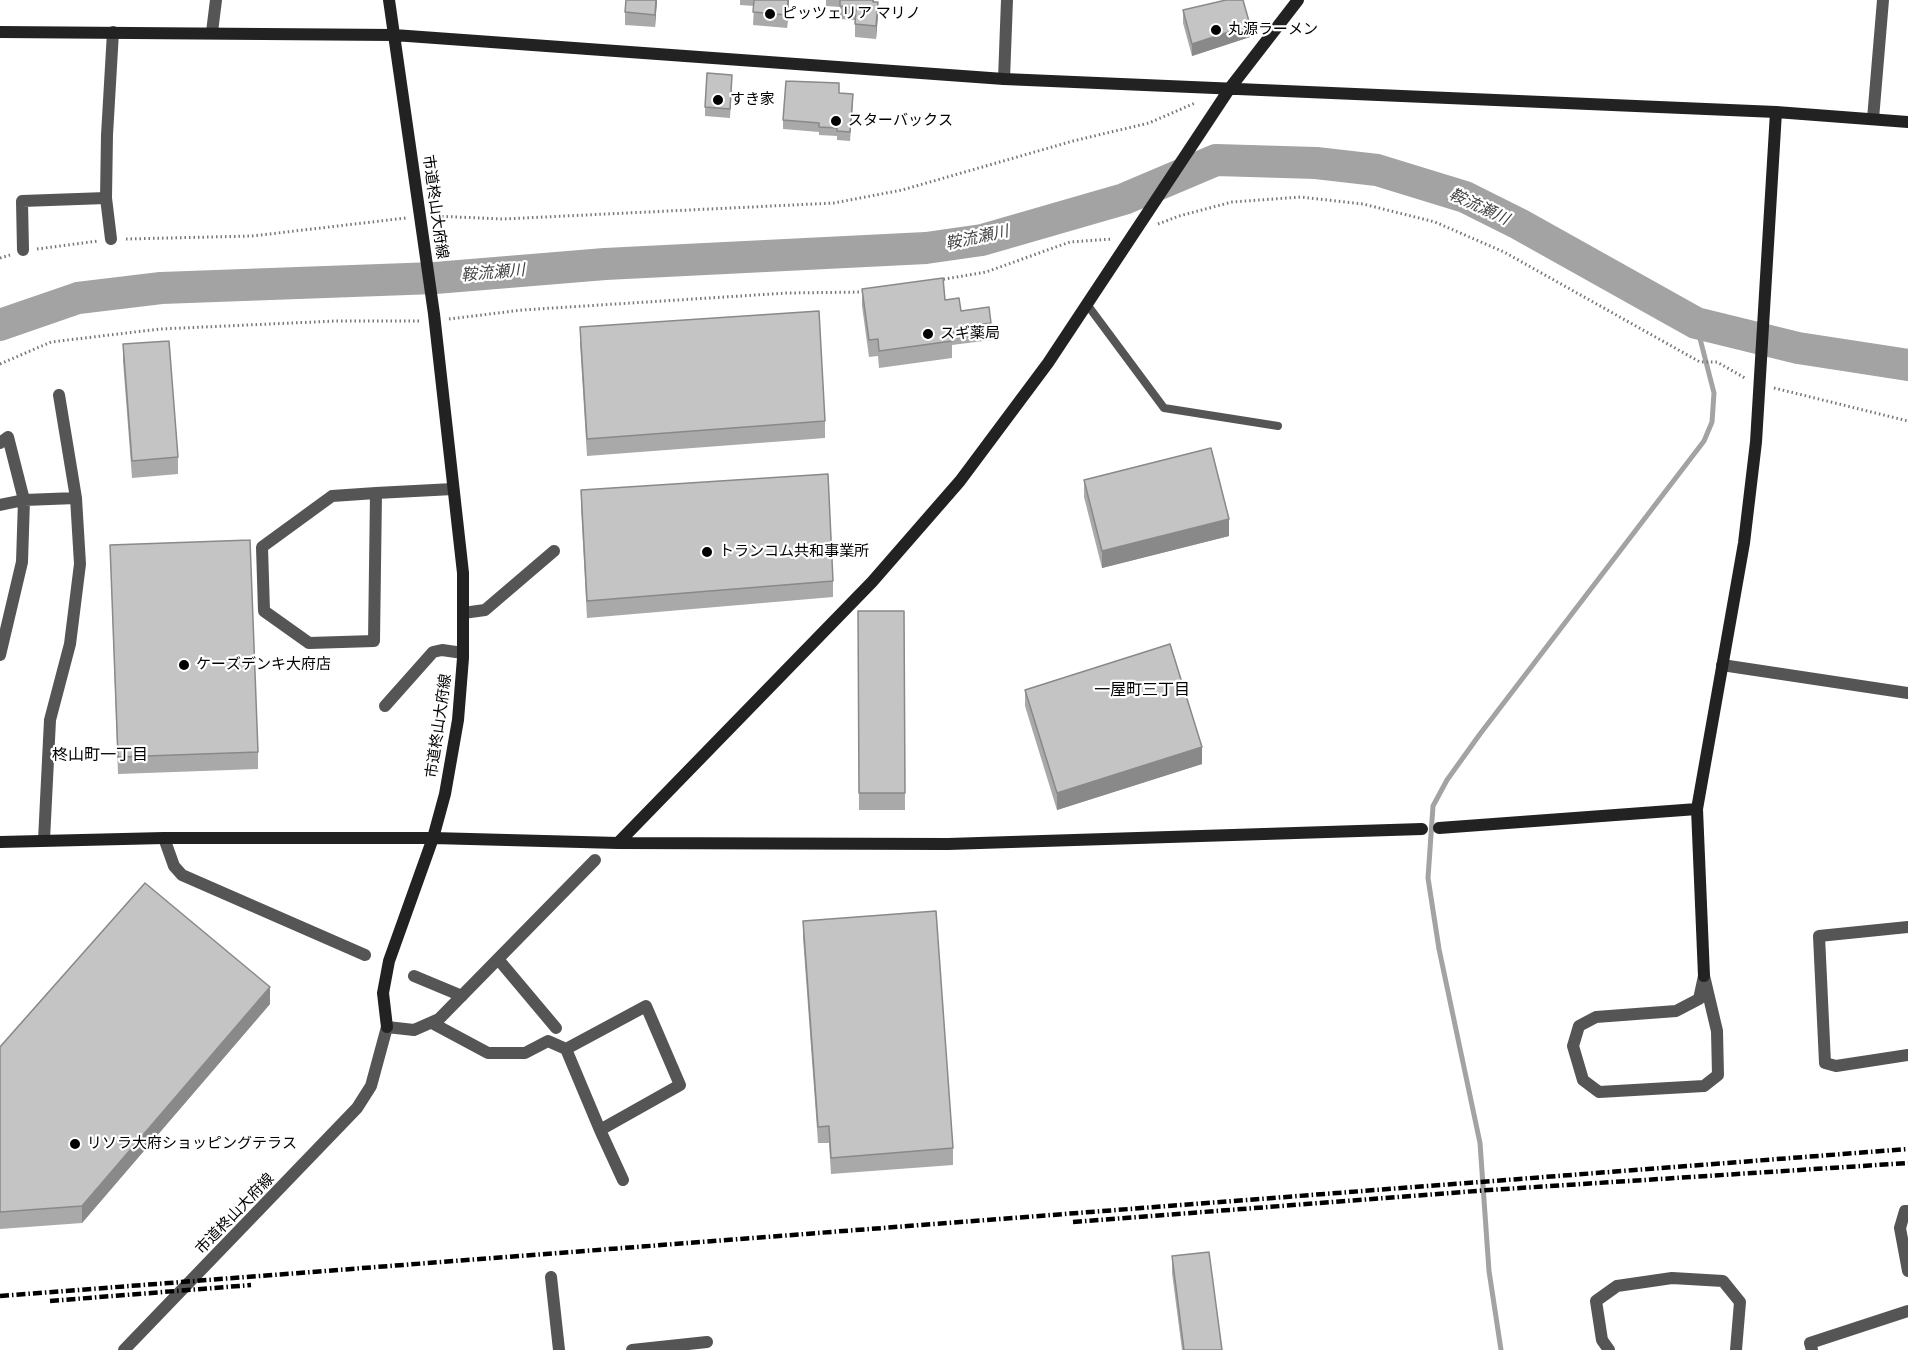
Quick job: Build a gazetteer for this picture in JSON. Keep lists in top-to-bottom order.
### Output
{
  "streets": {
    "street": ["市道柊山大府線"]
  },
  "districts": ["一屋町三丁目", "柊山町一丁目"],
  "water": ["鞍流瀬川"],
  "places": [
    "ピッツェリア マリノ",
    "丸源ラーメン",
    "すき家",
    "スターバックス",
    "スギ薬局",
    "トランコム共和事業所",
    "ケーズデンキ大府店",
    "リソラ大府ショッピングテラス"
  ]
}
